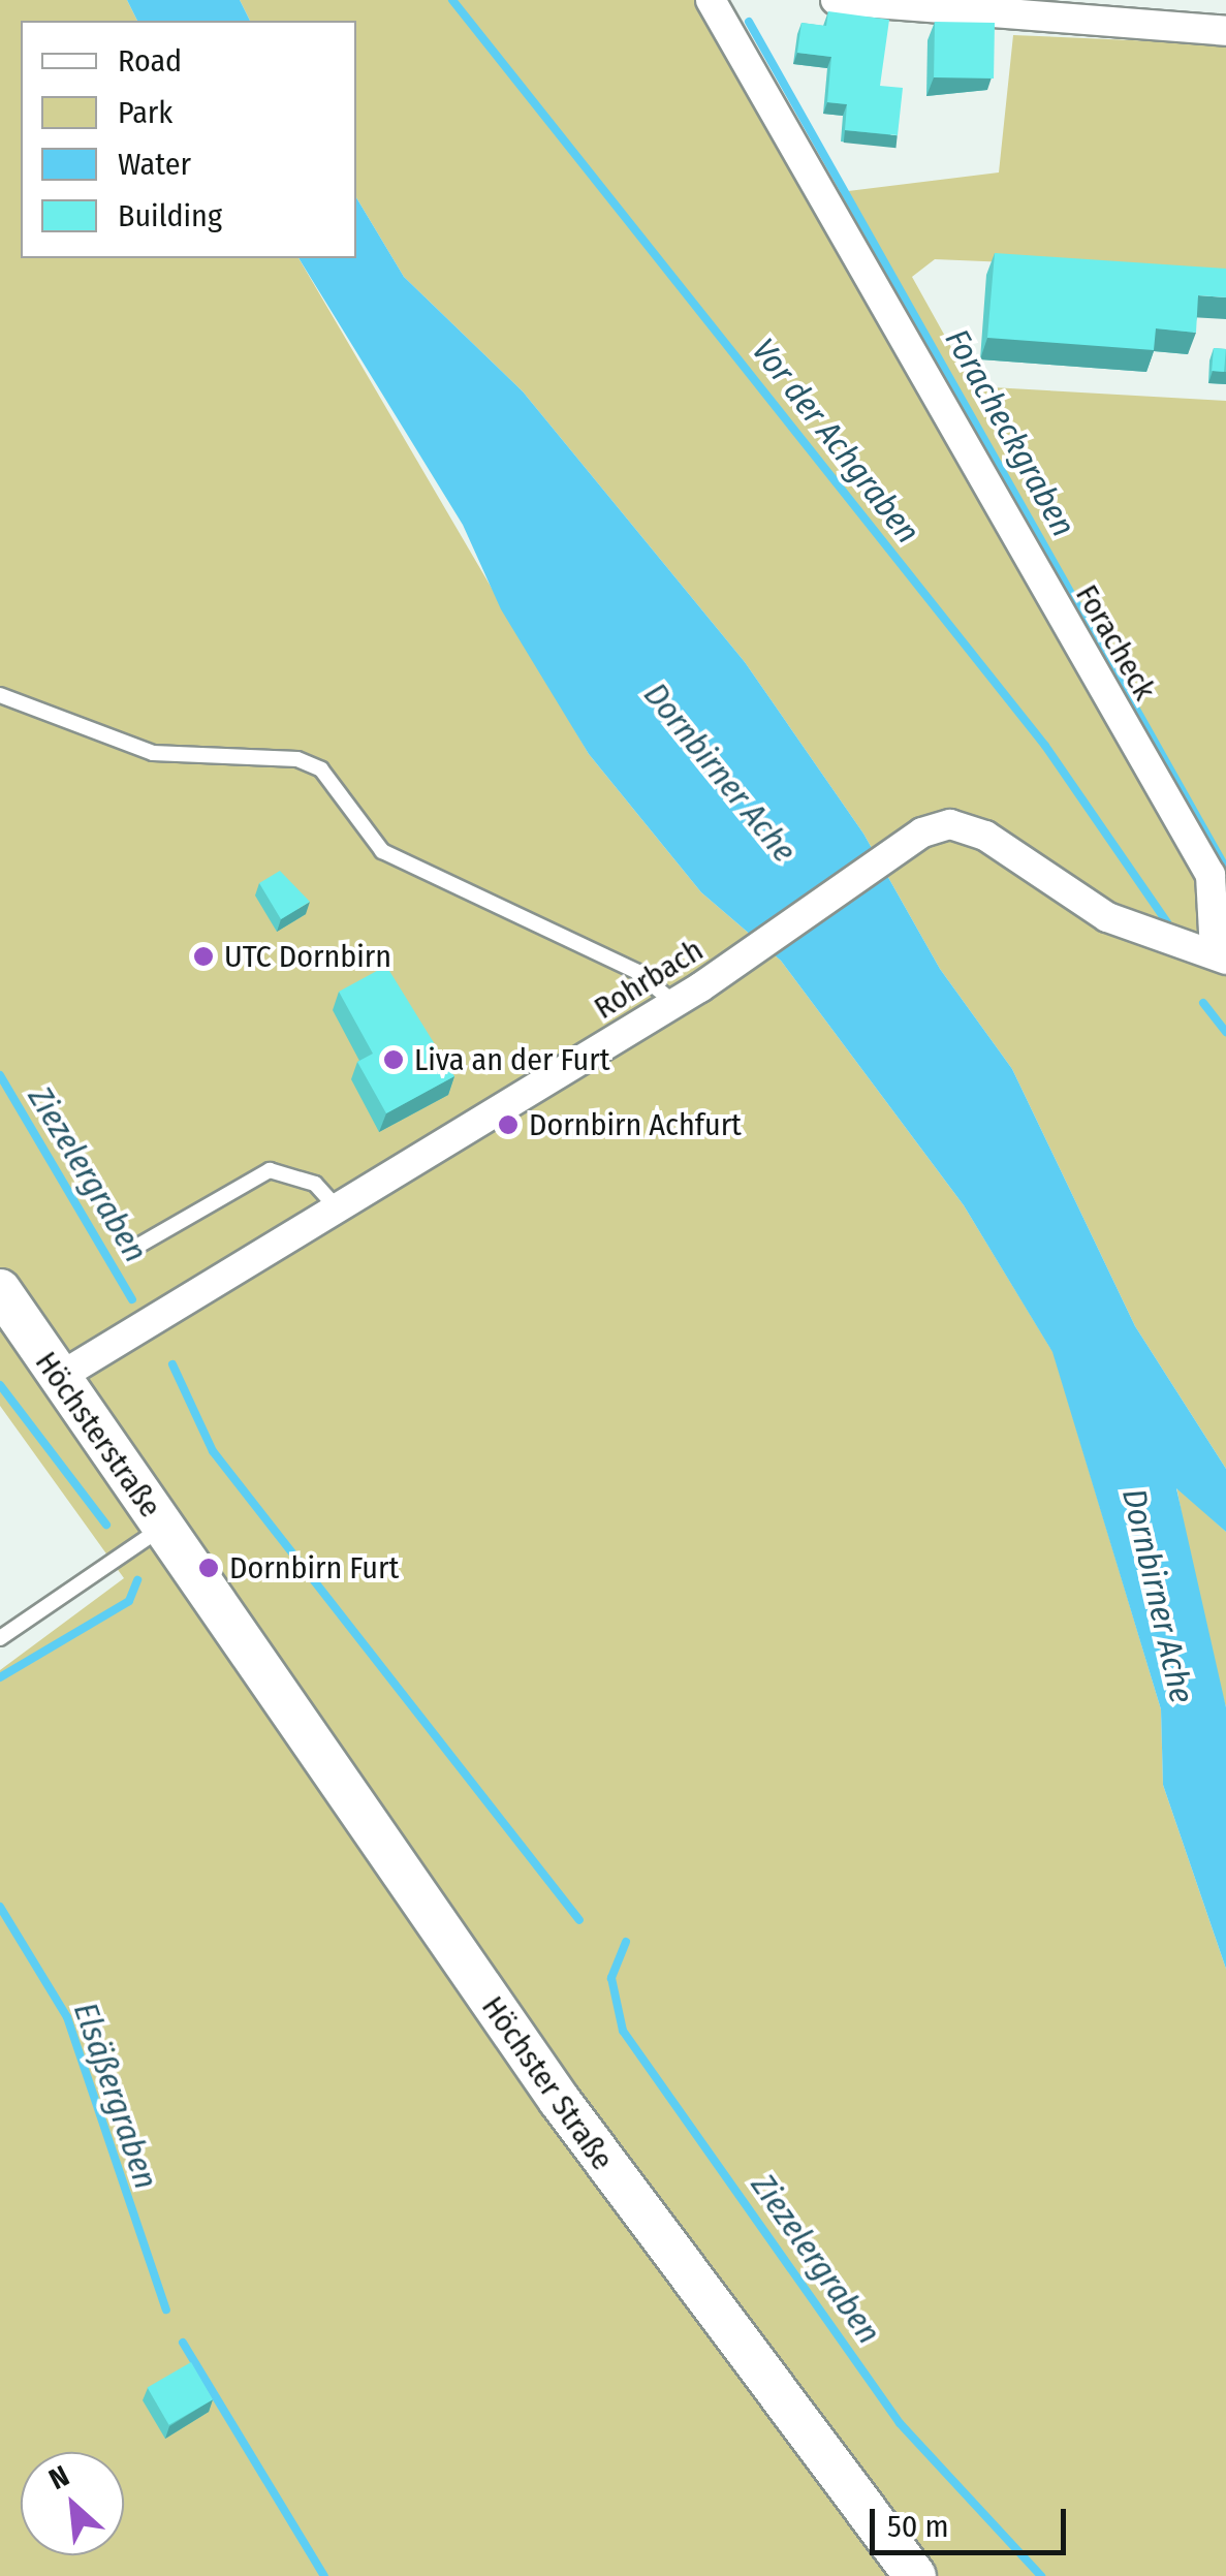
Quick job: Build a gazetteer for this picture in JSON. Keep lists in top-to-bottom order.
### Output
{
  "streets": {
    "main road": ["Höchsterstraße", "Höchster Straße"],
    "street": ["Foracheck", "Rohrbach"]
  },
  "crossings": [
    ["Foracheck", "Rohrbach"],
    ["Rohrbach", "Höchsterstraße"],
    ["Höchsterstraße", "Höchster Straße"]
  ],
  "water": [
    "Foracheckgraben",
    "Vor der Achgraben",
    "Dornbirner Ache",
    "Ziezelergraben",
    "Elsäßergraben"
  ],
  "places": [
    "UTC Dornbirn",
    "Liva an der Furt",
    "Dornbirn Achfurt",
    "Dornbirn Furt"
  ],
  "legend": [
    "Road",
    "Park",
    "Water",
    "Building"
  ],
  "scale_bar": "50 m",
  "north": "top left"
}
